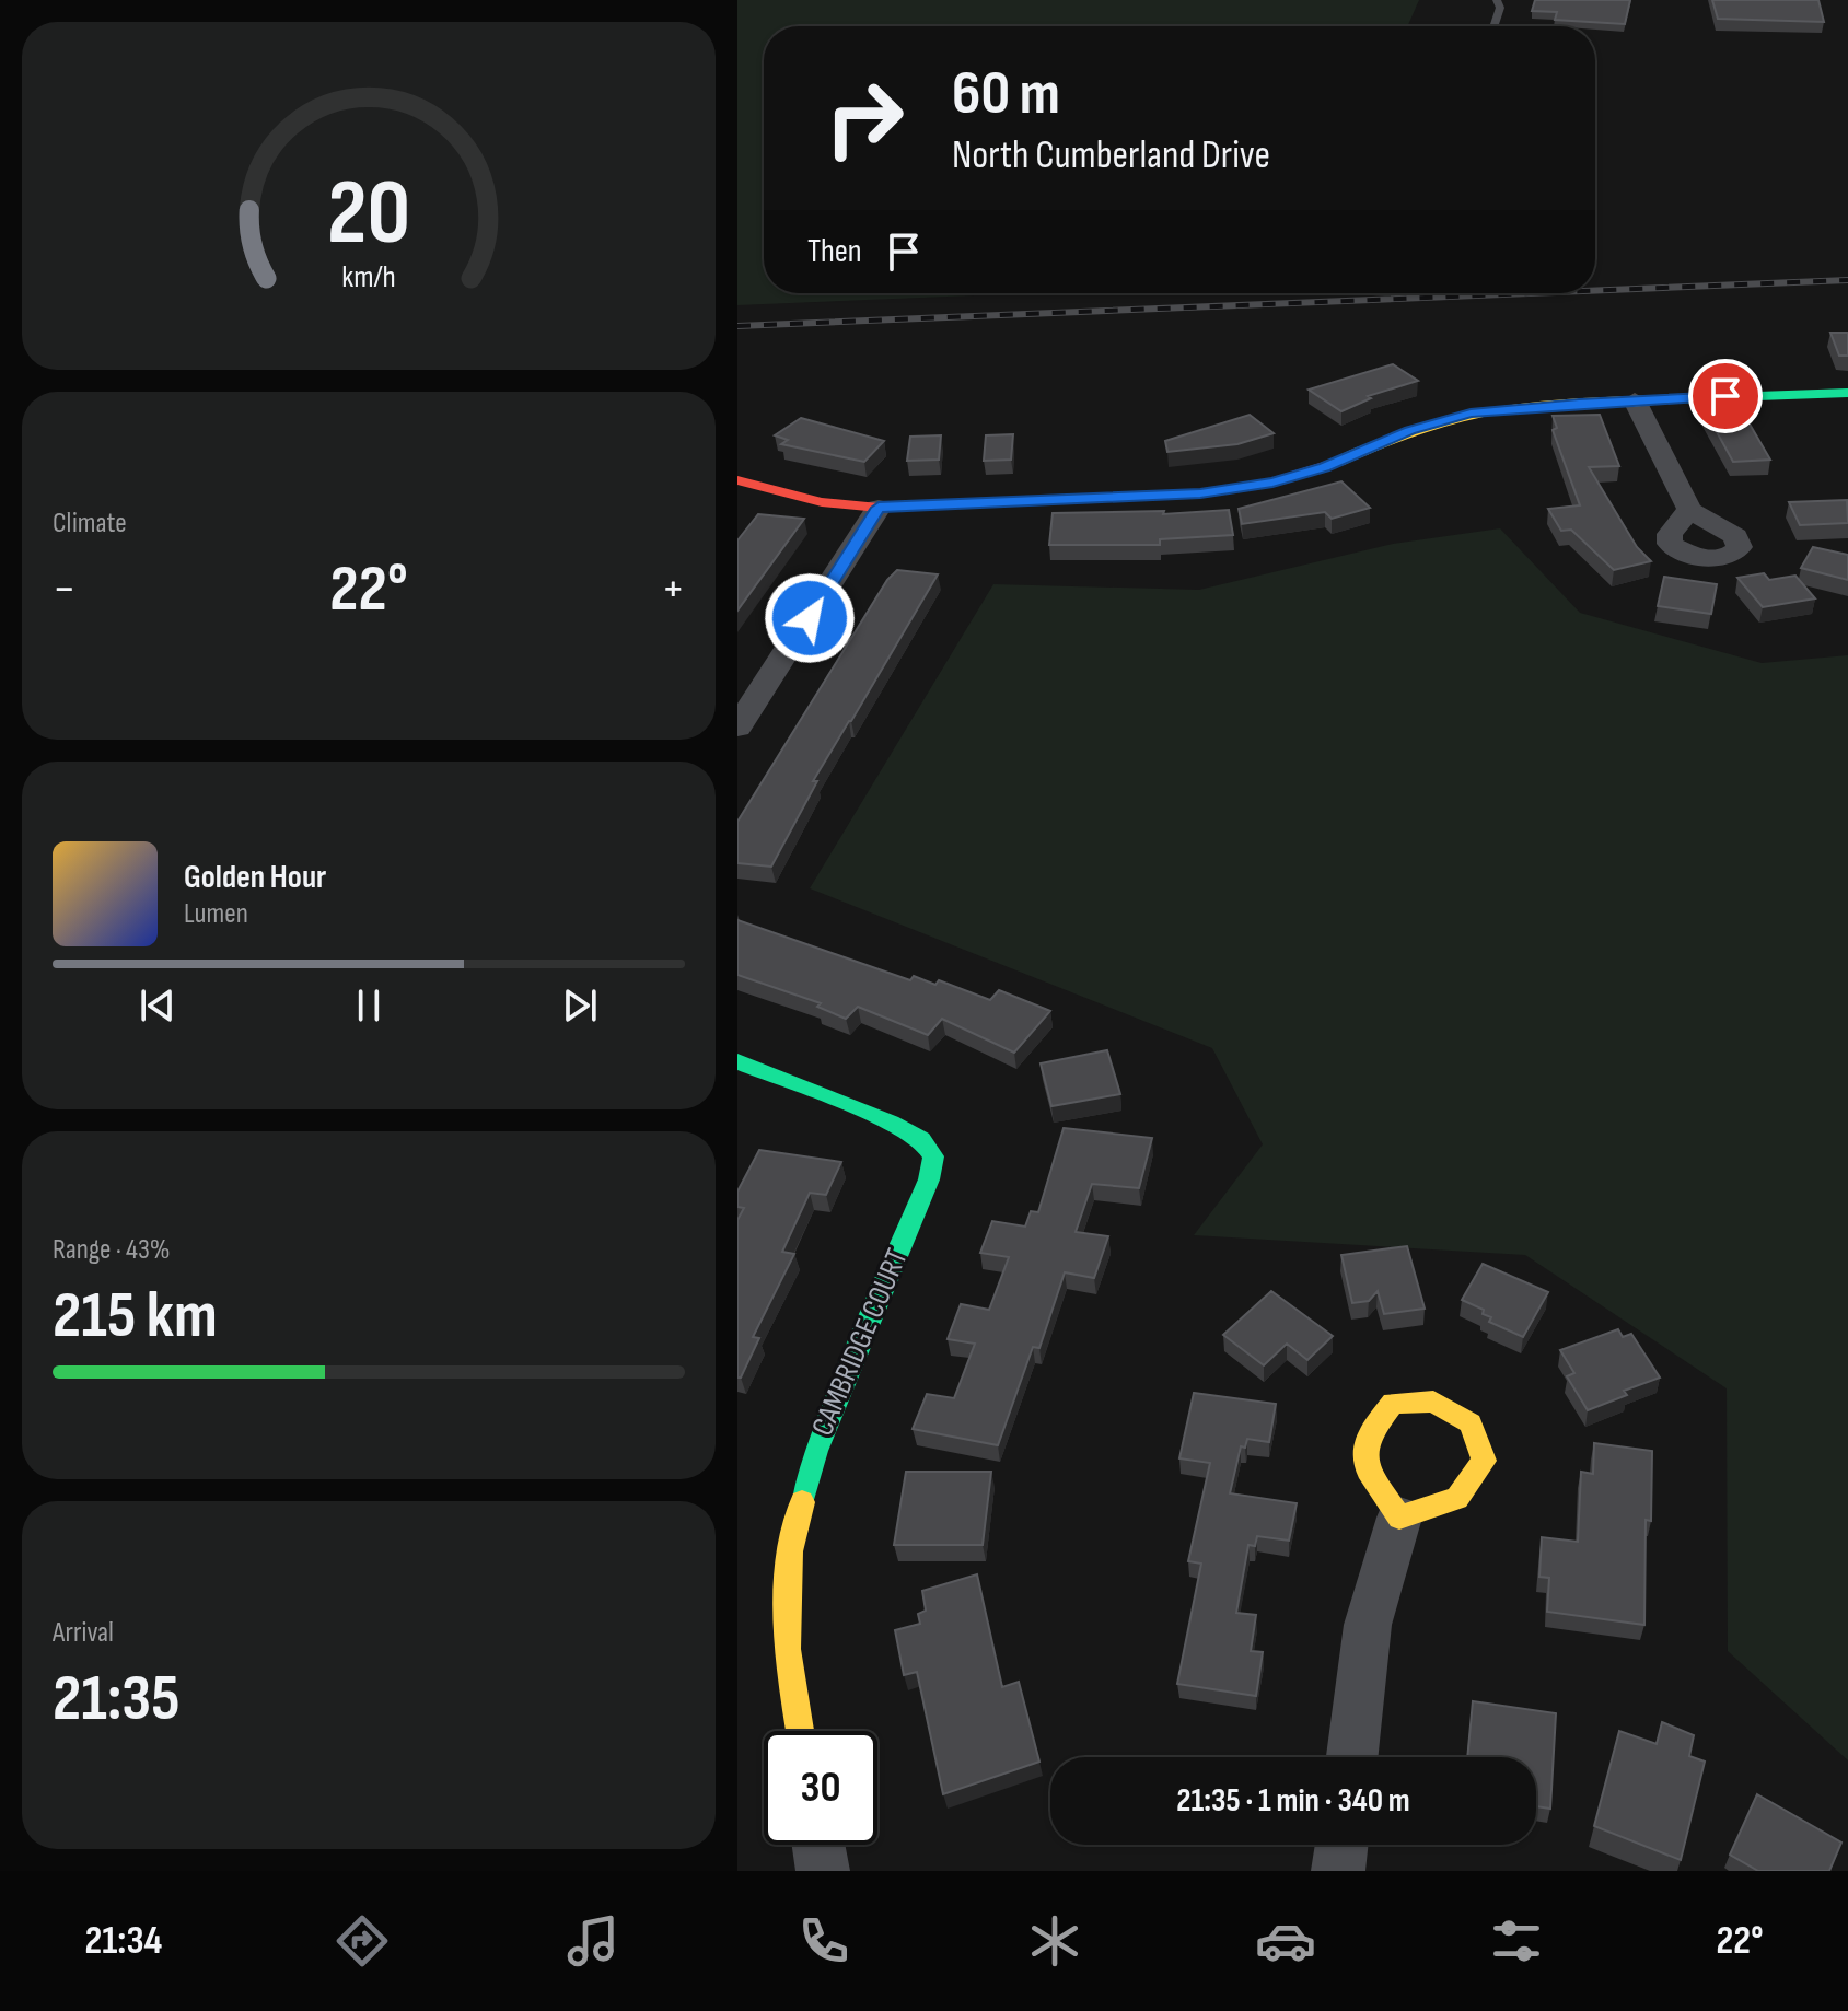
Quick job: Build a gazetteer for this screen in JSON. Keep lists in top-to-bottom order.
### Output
{
  "streets": {
    "street": ["CAMBRIDGE COURT"]
  },
  "page": {
    "turn": ["60 m", "North Cumberland Drive"],
    "then": "Then",
    "tile": [
      "Climate",
      ["Range · 43%", "215 km"],
      ["Arrival", "21:35"]
    ],
    "heat": ["−", "22°", "+"],
    "song": ["Golden Hour", "Lumen"],
    "limit": "30",
    "trip": "21:35 · 1 min · 340 m",
    "tabs": ["21:34", "22°"],
    "gauge": ["20", "km/h"]
  }
}
